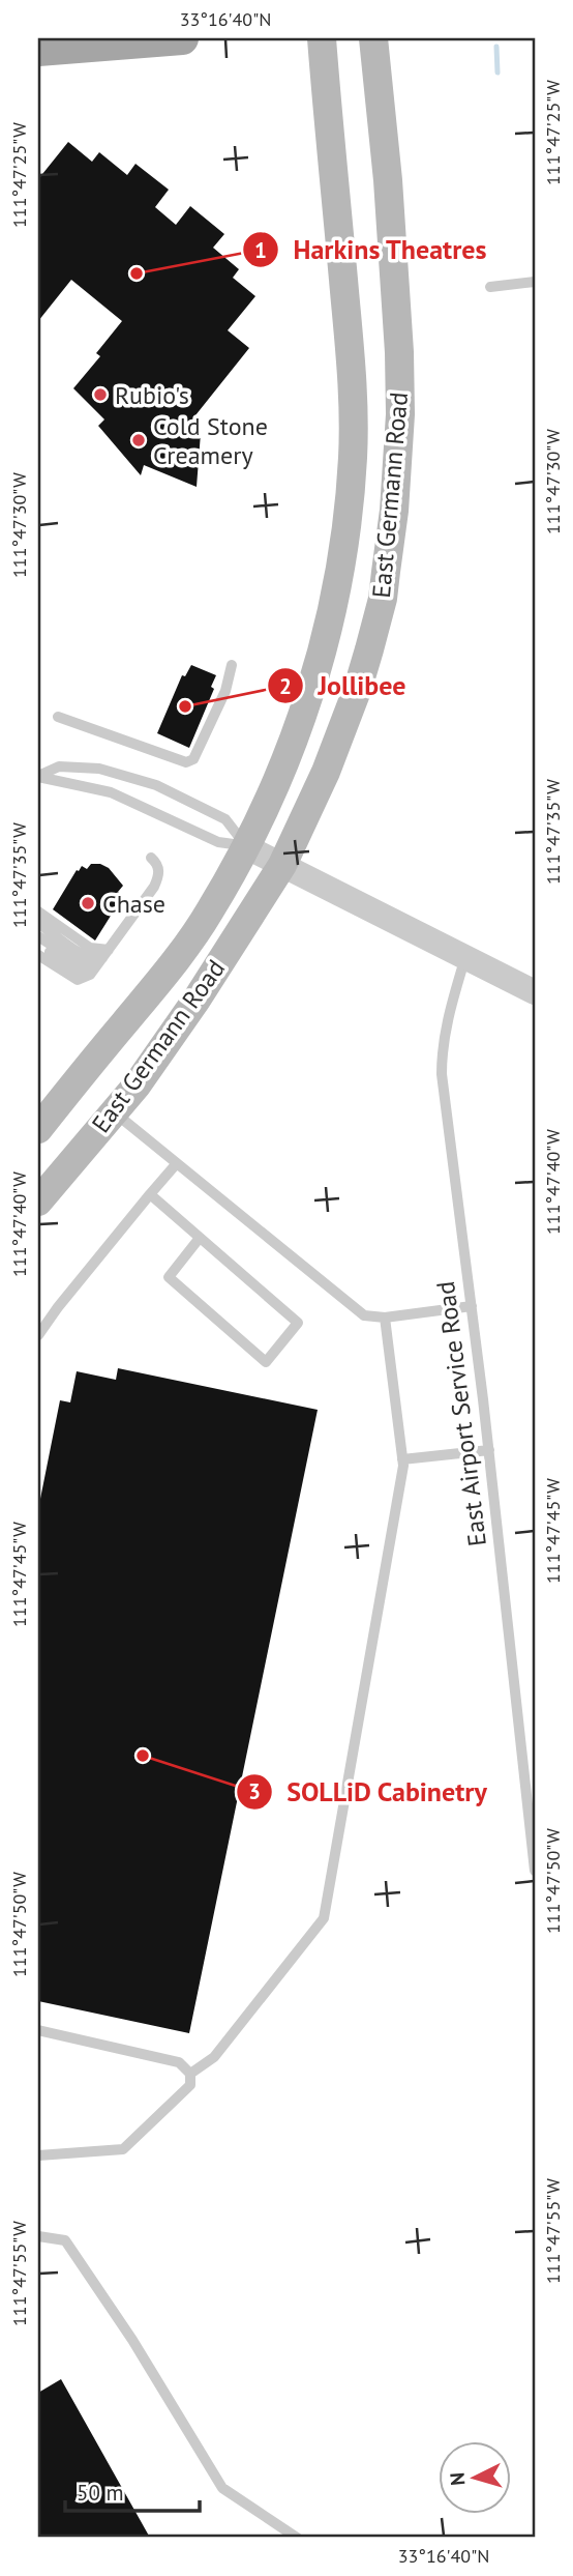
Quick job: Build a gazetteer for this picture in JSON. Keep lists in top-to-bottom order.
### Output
{
  "streets": {
    "main road": ["East Germann Road"],
    "lane": ["East Airport Service Road"]
  },
  "places": [
    "Harkins Theatres",
    "Rubio's",
    "Cold Stone Creamery",
    "Jollibee",
    "Chase",
    "SOLLiD Cabinetry"
  ],
  "scale_bar": "50 m",
  "north": "left",
  "coordinates": [
    "33°16'40\"N",
    "111°47'25\"W",
    "111°47'30\"W",
    "111°47'35\"W",
    "111°47'40\"W",
    "111°47'45\"W",
    "111°47'50\"W",
    "111°47'55\"W"
  ]
}
